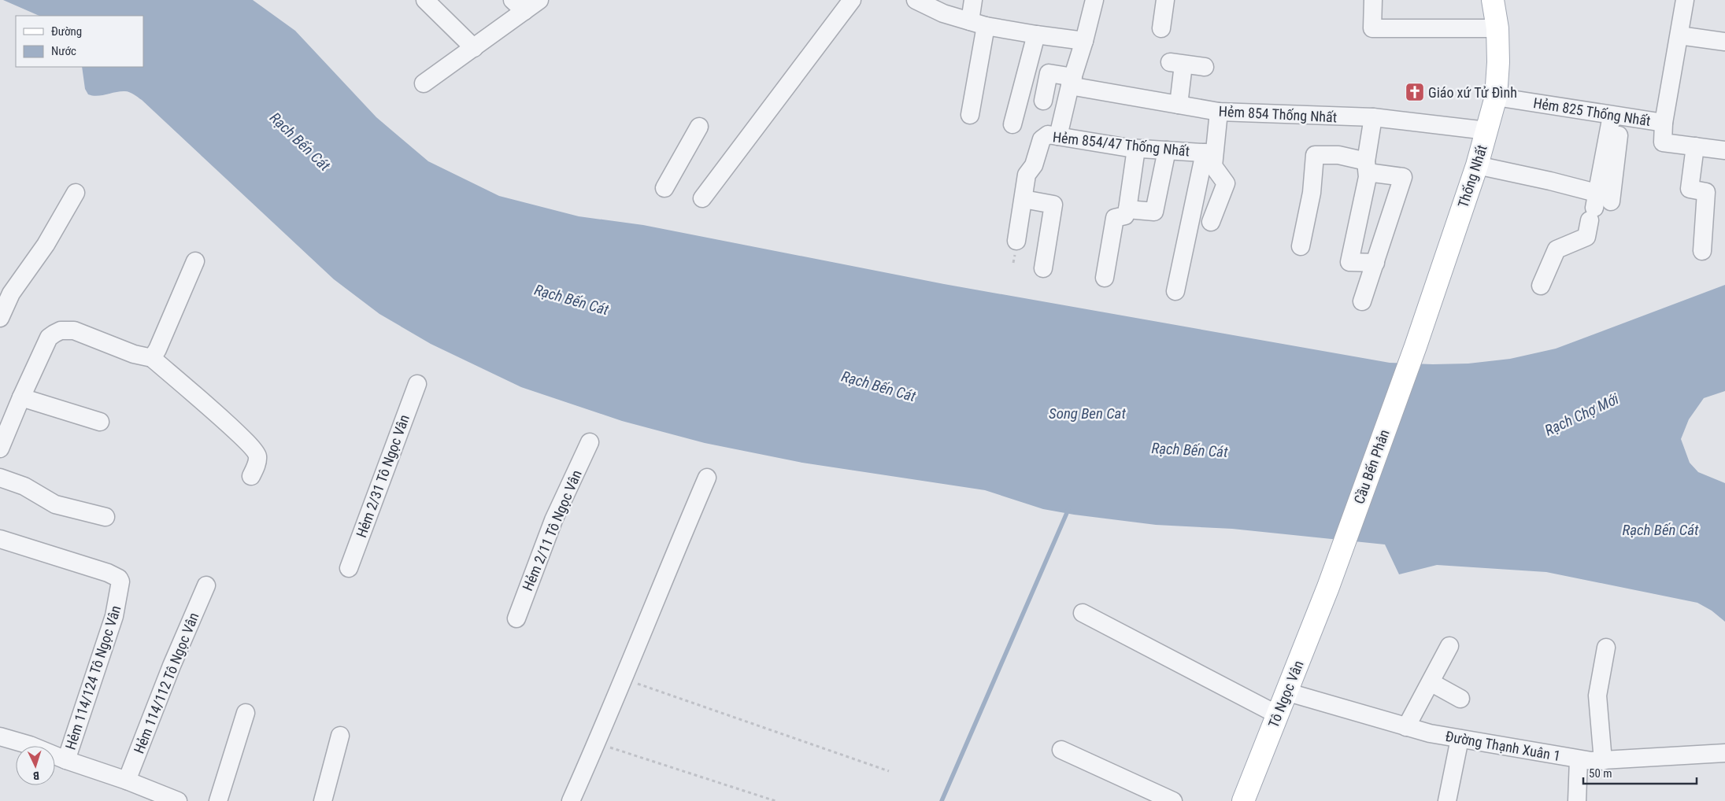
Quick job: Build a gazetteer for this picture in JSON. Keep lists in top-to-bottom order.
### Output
{
  "streets": {
    "main road": ["Thống Nhất", "Cầu Bến Phân", "Tô Ngọc Vân"],
    "street": [
      "Hẻm 825 Thống Nhất",
      "Hẻm 854 Thống Nhất",
      "Hẻm 854/47 Thống Nhất",
      "Hẻm 2/31 Tô Ngọc Vân",
      "Hẻm 2/11 Tô Ngọc Vân",
      "Hẻm 114/124 Tô Ngọc Vân",
      "Hẻm 114/112 Tô Ngọc Vân",
      "Đường Thạnh Xuân 1"
    ]
  },
  "crossings": [
    ["Hẻm 825 Thống Nhất", "Thống Nhất"],
    ["Hẻm 854 Thống Nhất", "Thống Nhất"],
    ["Thống Nhất", "Cầu Bến Phân"],
    ["Cầu Bến Phân", "Tô Ngọc Vân"],
    ["Tô Ngọc Vân", "Đường Thạnh Xuân 1"]
  ],
  "water": ["Rạch Bến Cát", "Song Ben Cat", "Rạch Chợ Mới"],
  "places": {
    "church": ["Giáo xứ Tử Đình"]
  },
  "legend": ["Đường", "Nước"],
  "scale_bar": "50 m",
  "north": "bottom"
}
